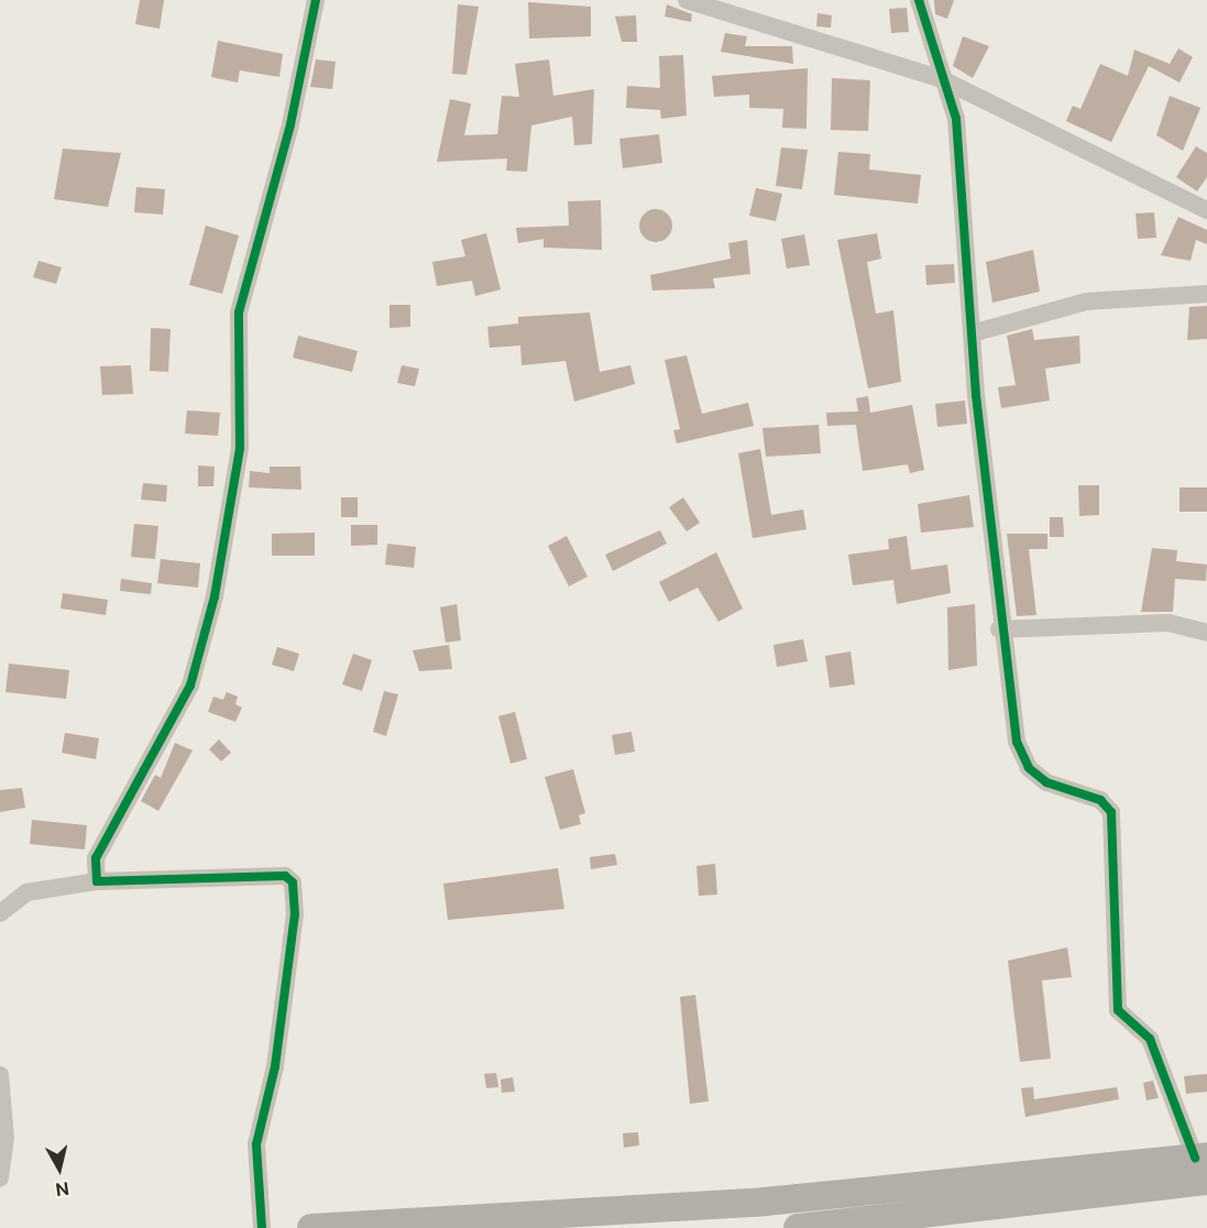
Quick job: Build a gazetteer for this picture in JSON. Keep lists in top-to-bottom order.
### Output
{
  "north": "bottom"
}
